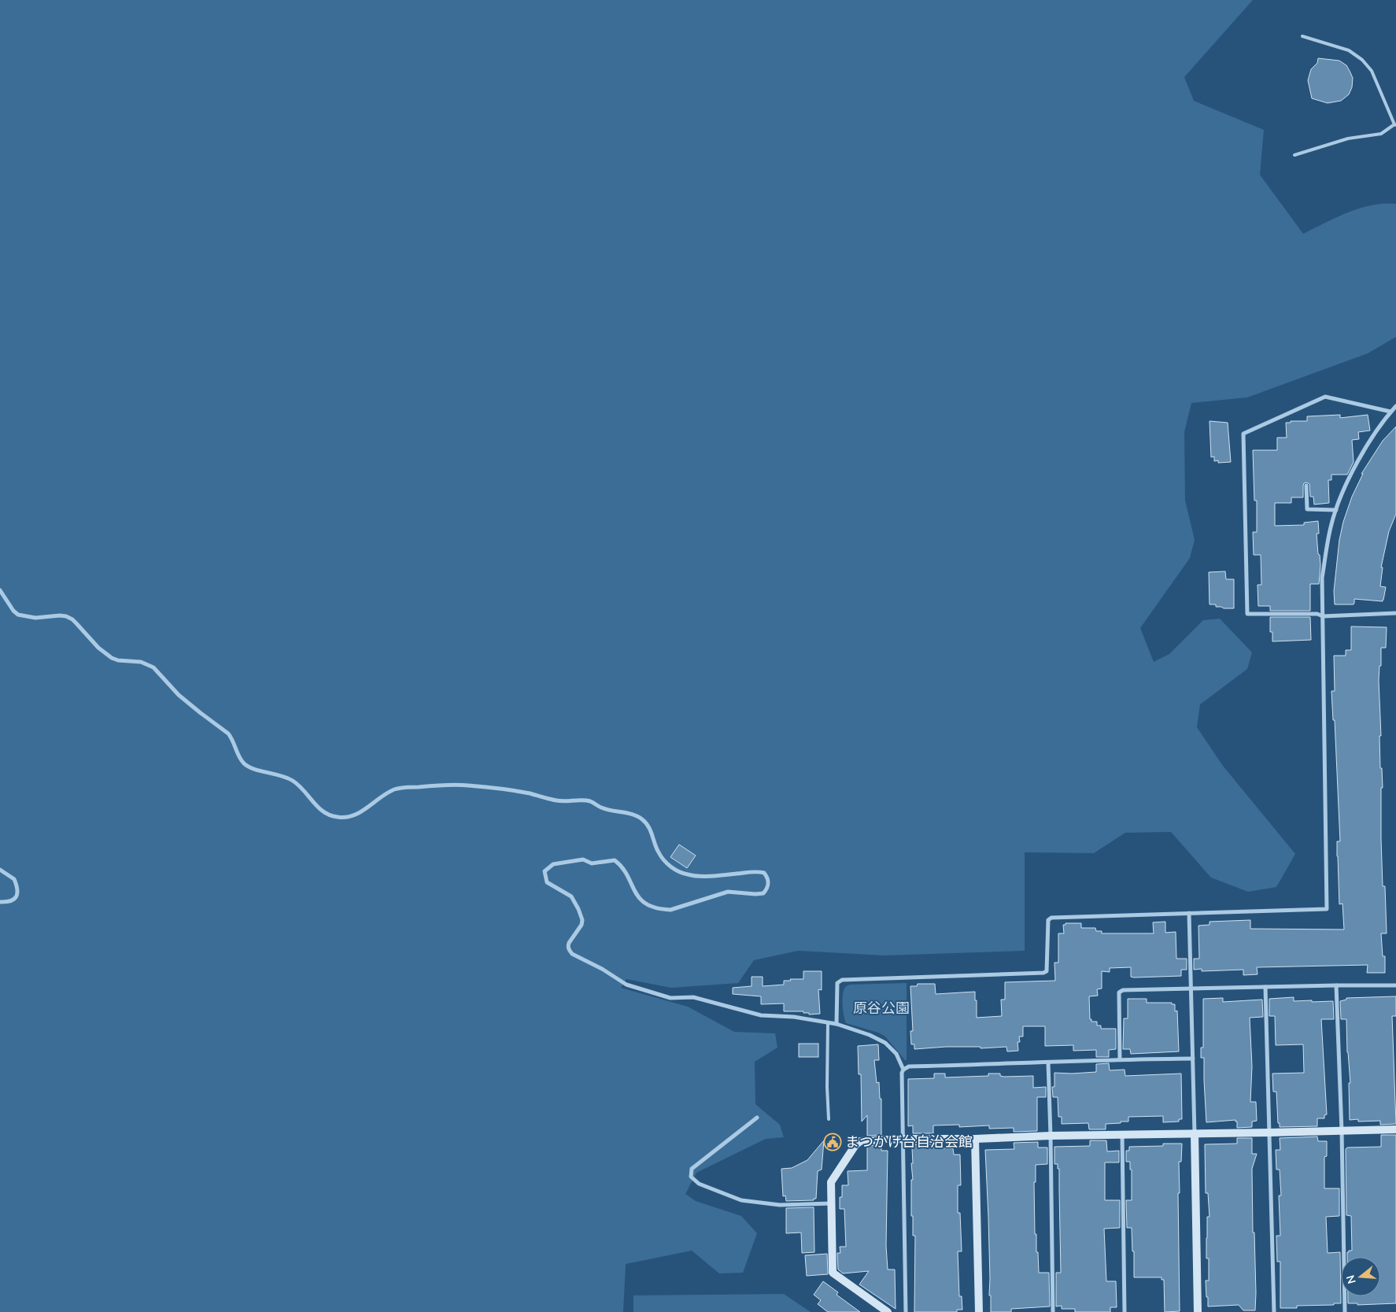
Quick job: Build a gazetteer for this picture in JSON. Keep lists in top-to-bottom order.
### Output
{
  "parks": ["原谷公園"],
  "places": {
    "public building": ["まつかげ台自治会館"]
  },
  "north": "left"
}
